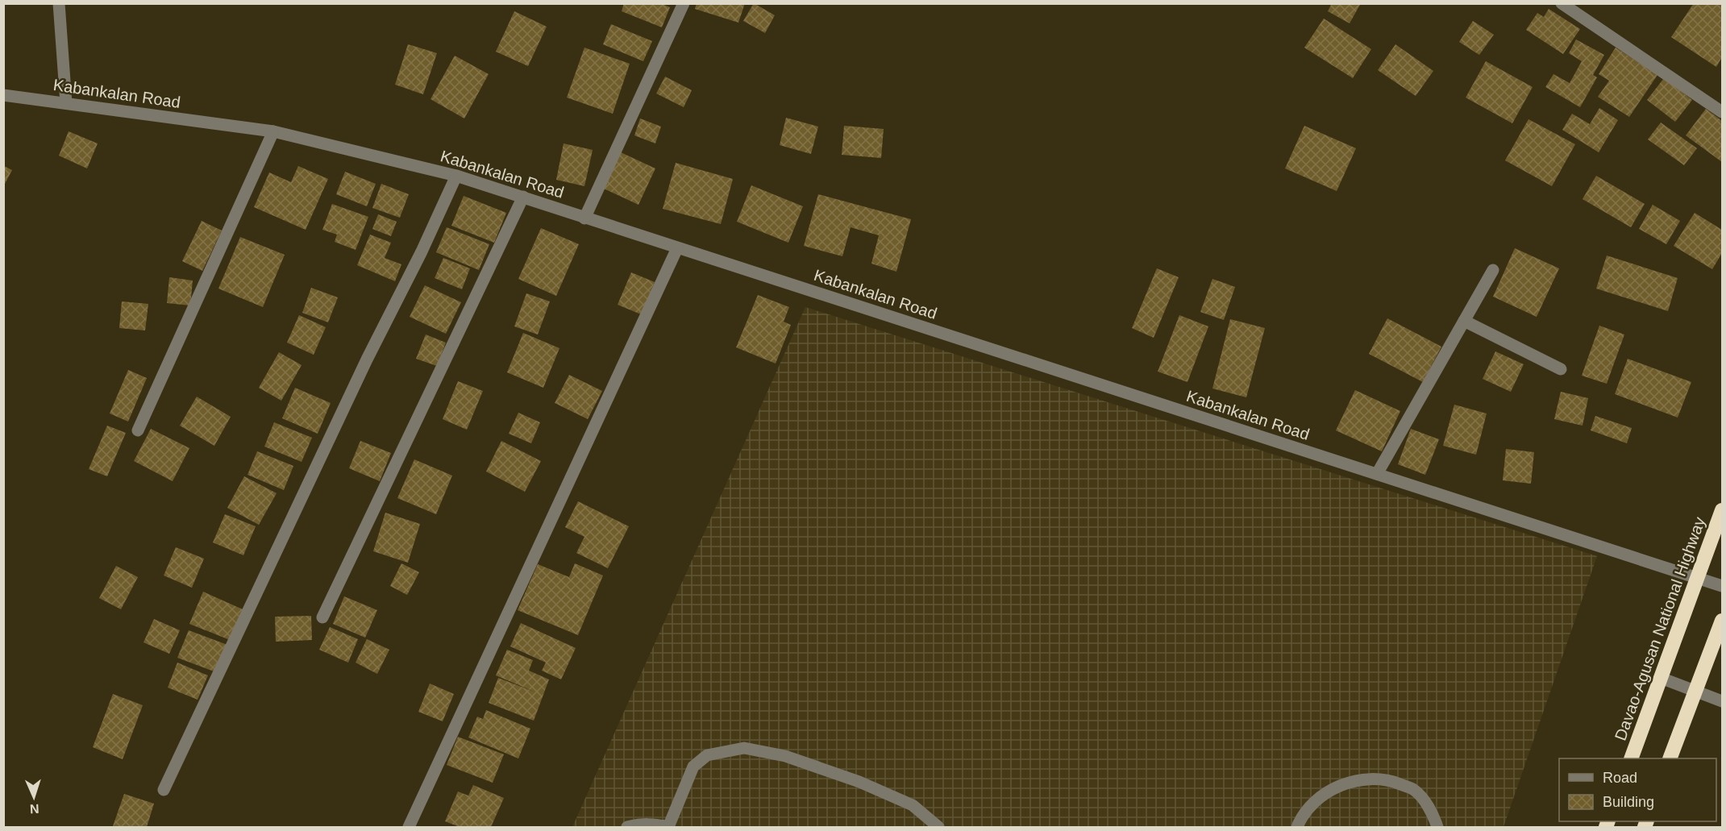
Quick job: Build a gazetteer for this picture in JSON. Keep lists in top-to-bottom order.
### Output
{
  "streets": {
    "highway": ["Davao-Agusan National Highway"],
    "street": ["Kabankalan Road"]
  },
  "crossings": [
    ["Kabankalan Road", "Davao-Agusan National Highway"]
  ],
  "legend": ["Road", "Building"],
  "north": "bottom"
}
